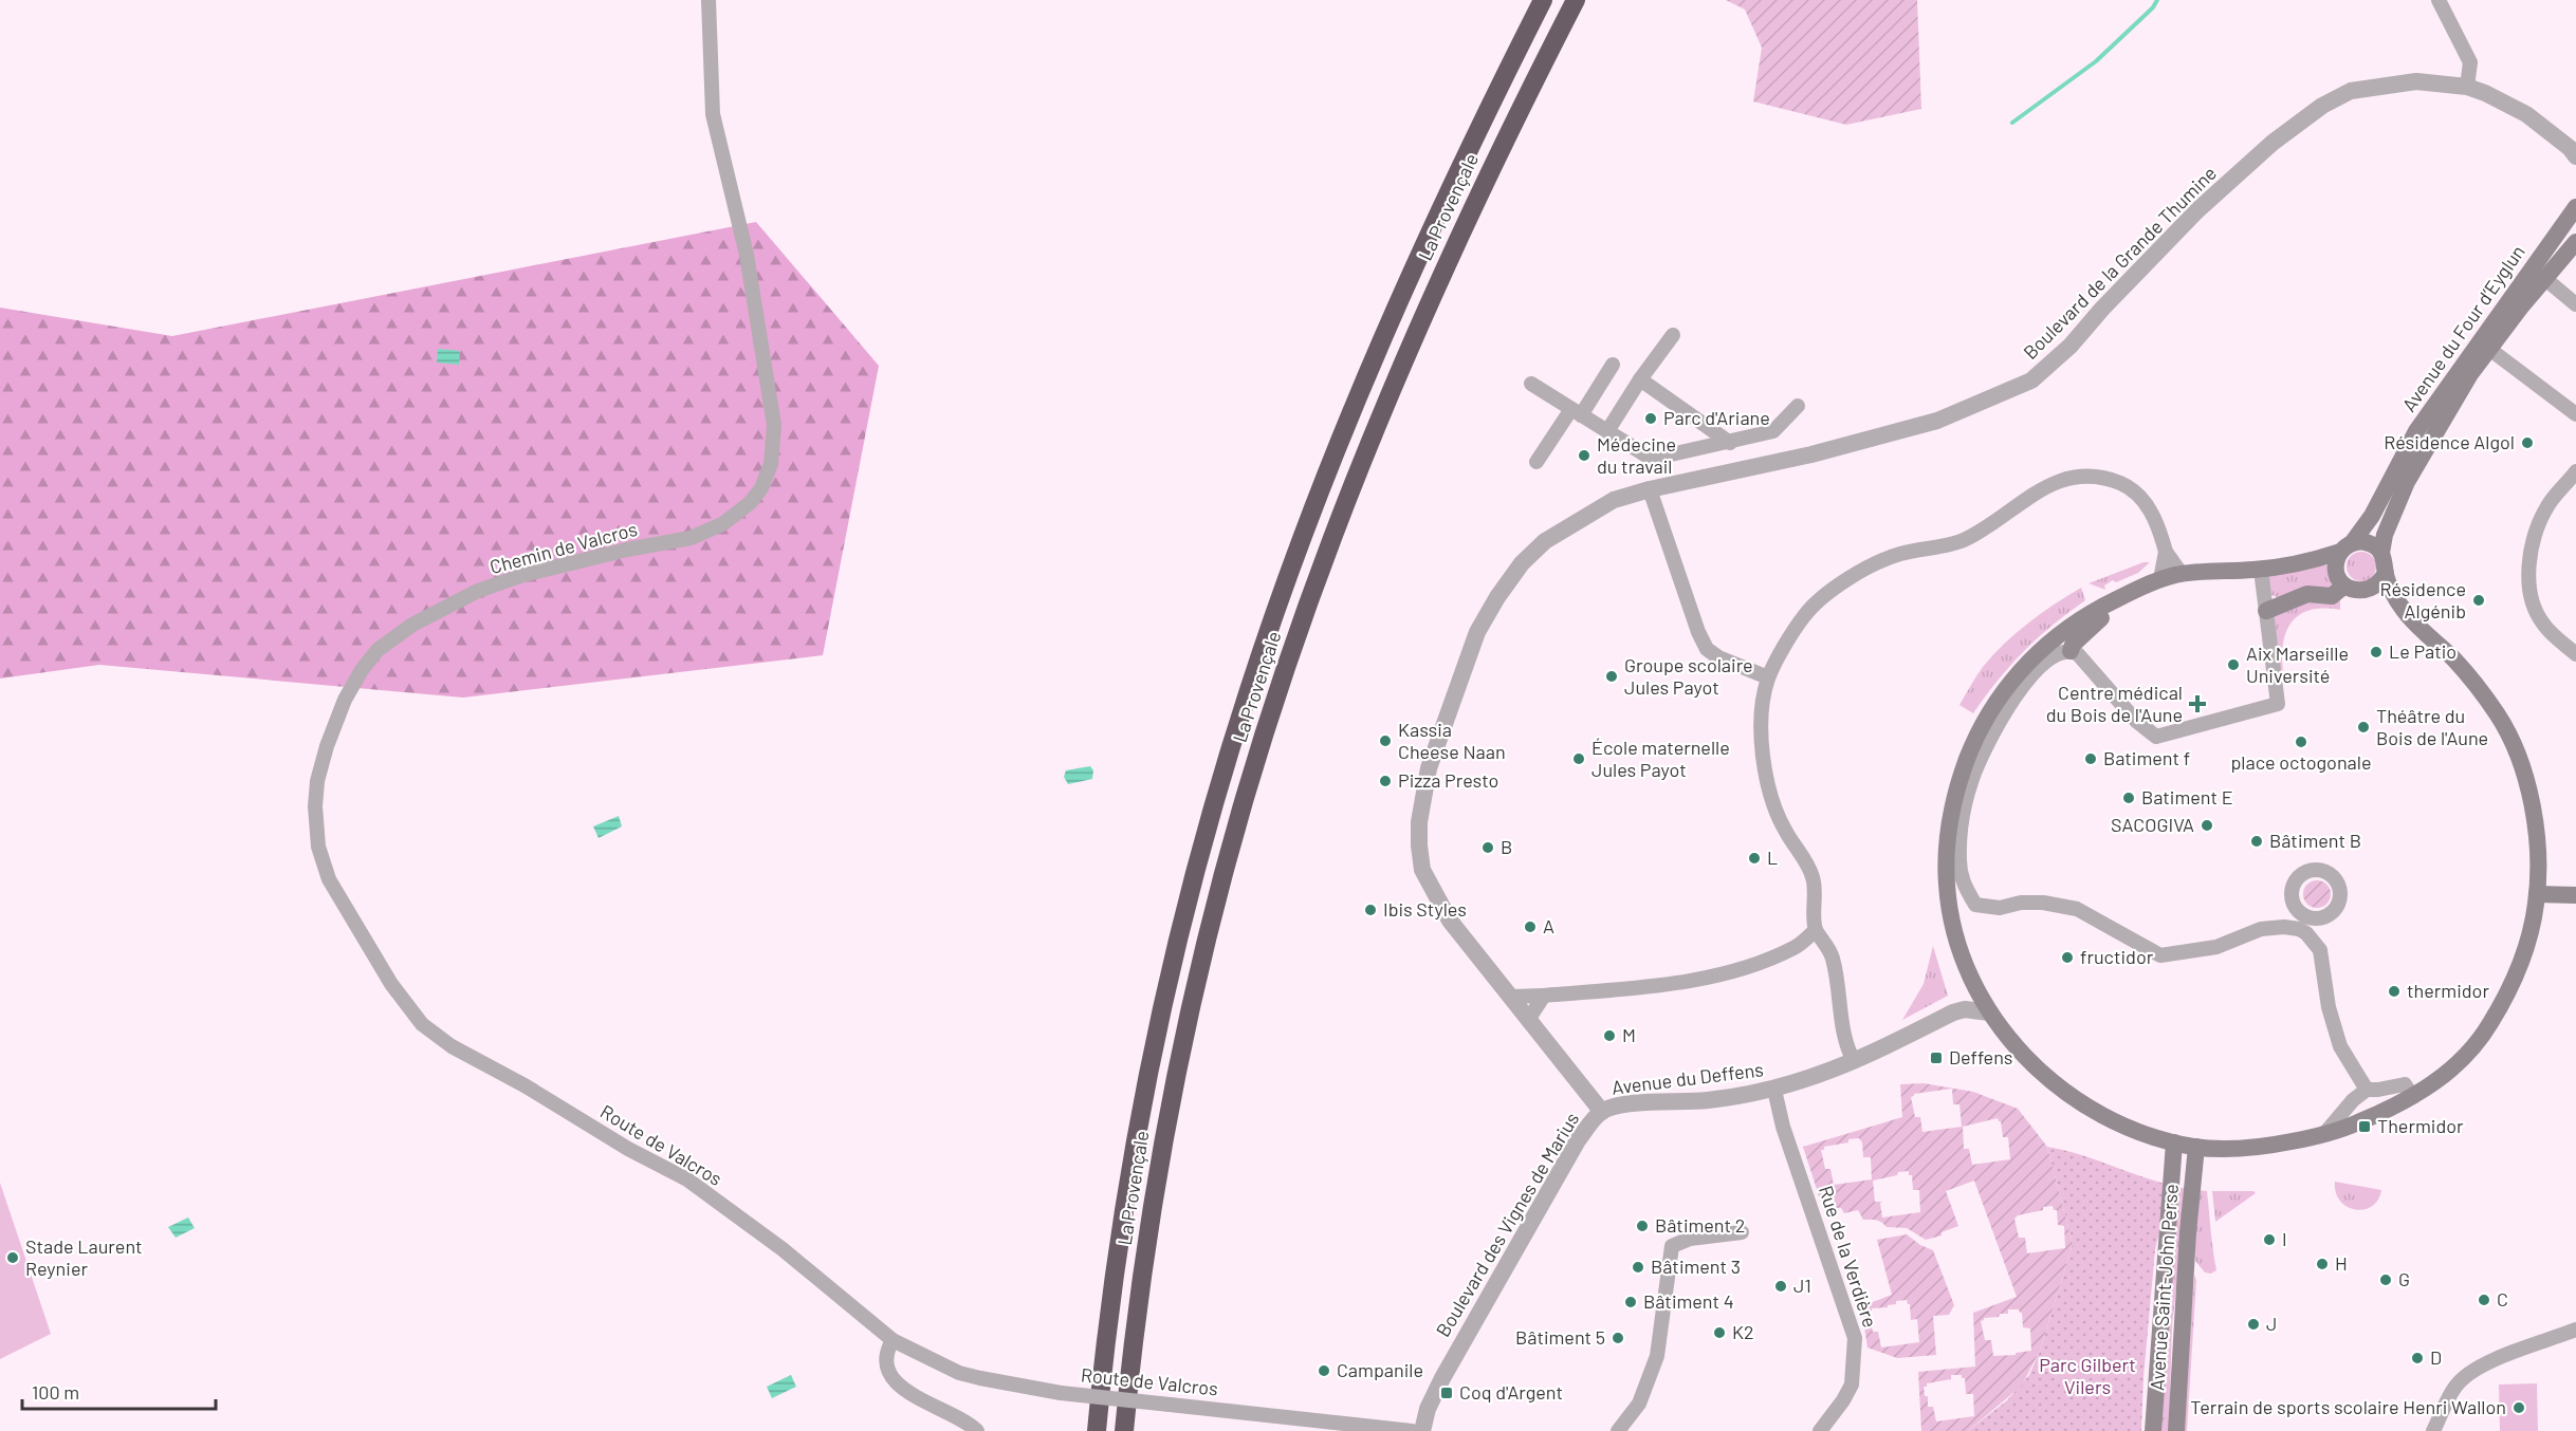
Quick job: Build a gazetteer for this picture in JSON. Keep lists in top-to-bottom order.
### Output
{
  "streets": {
    "highway": ["La Provençale"],
    "main road": ["Avenue du Four d’Eyglun", "Avenue Saint-John Perse"],
    "street": [
      "Boulevard de la Grande Thumine",
      "Chemin de Valcros",
      "Avenue du Deffens",
      "Route de Valcros",
      "Boulevard des Vignes de Marius",
      "Rue de la Verdière"
    ]
  },
  "crossings": [
    ["Boulevard de la Grande Thumine", "Avenue du Deffens"],
    ["Boulevard de la Grande Thumine", "Boulevard des Vignes de Marius"],
    ["Chemin de Valcros", "Route de Valcros"],
    ["Avenue du Deffens", "Boulevard des Vignes de Marius"],
    ["Avenue du Deffens", "Rue de la Verdière"]
  ],
  "parks": ["Parc Gilbert Vilers"],
  "places": {
    "other": [
      "Parc d'Ariane",
      "Résidence Algol",
      "Médecine du travail",
      "Résidence Algénib",
      "Le Patio",
      "Aix Marseille Université",
      "Groupe scolaire Jules Payot",
      "Théâtre du Bois de l'Aune",
      "Kassia Cheese Naan",
      "place octogonale",
      "École maternelle Jules Payot",
      "Batiment f",
      "Pizza Presto",
      "Batiment E",
      "SACOGIVA",
      "Bâtiment B",
      "B",
      "L",
      "Ibis Styles",
      "A",
      "fructidor",
      "thermidor",
      "M",
      "Bâtiment 2",
      "I",
      "Stade Laurent Reynier",
      "H",
      "Bâtiment 3",
      "G",
      "J1",
      "C",
      "Bâtiment 4",
      "J",
      "K2",
      "Bâtiment 5",
      "D",
      "Campanile",
      "Terrain de sports scolaire Henri Wallon"
    ],
    "health": ["Centre médical du Bois de l'Aune"],
    "transit": ["Deffens", "Thermidor", "Coq d'Argent"]
  },
  "scale_bar": "100 m"
}
